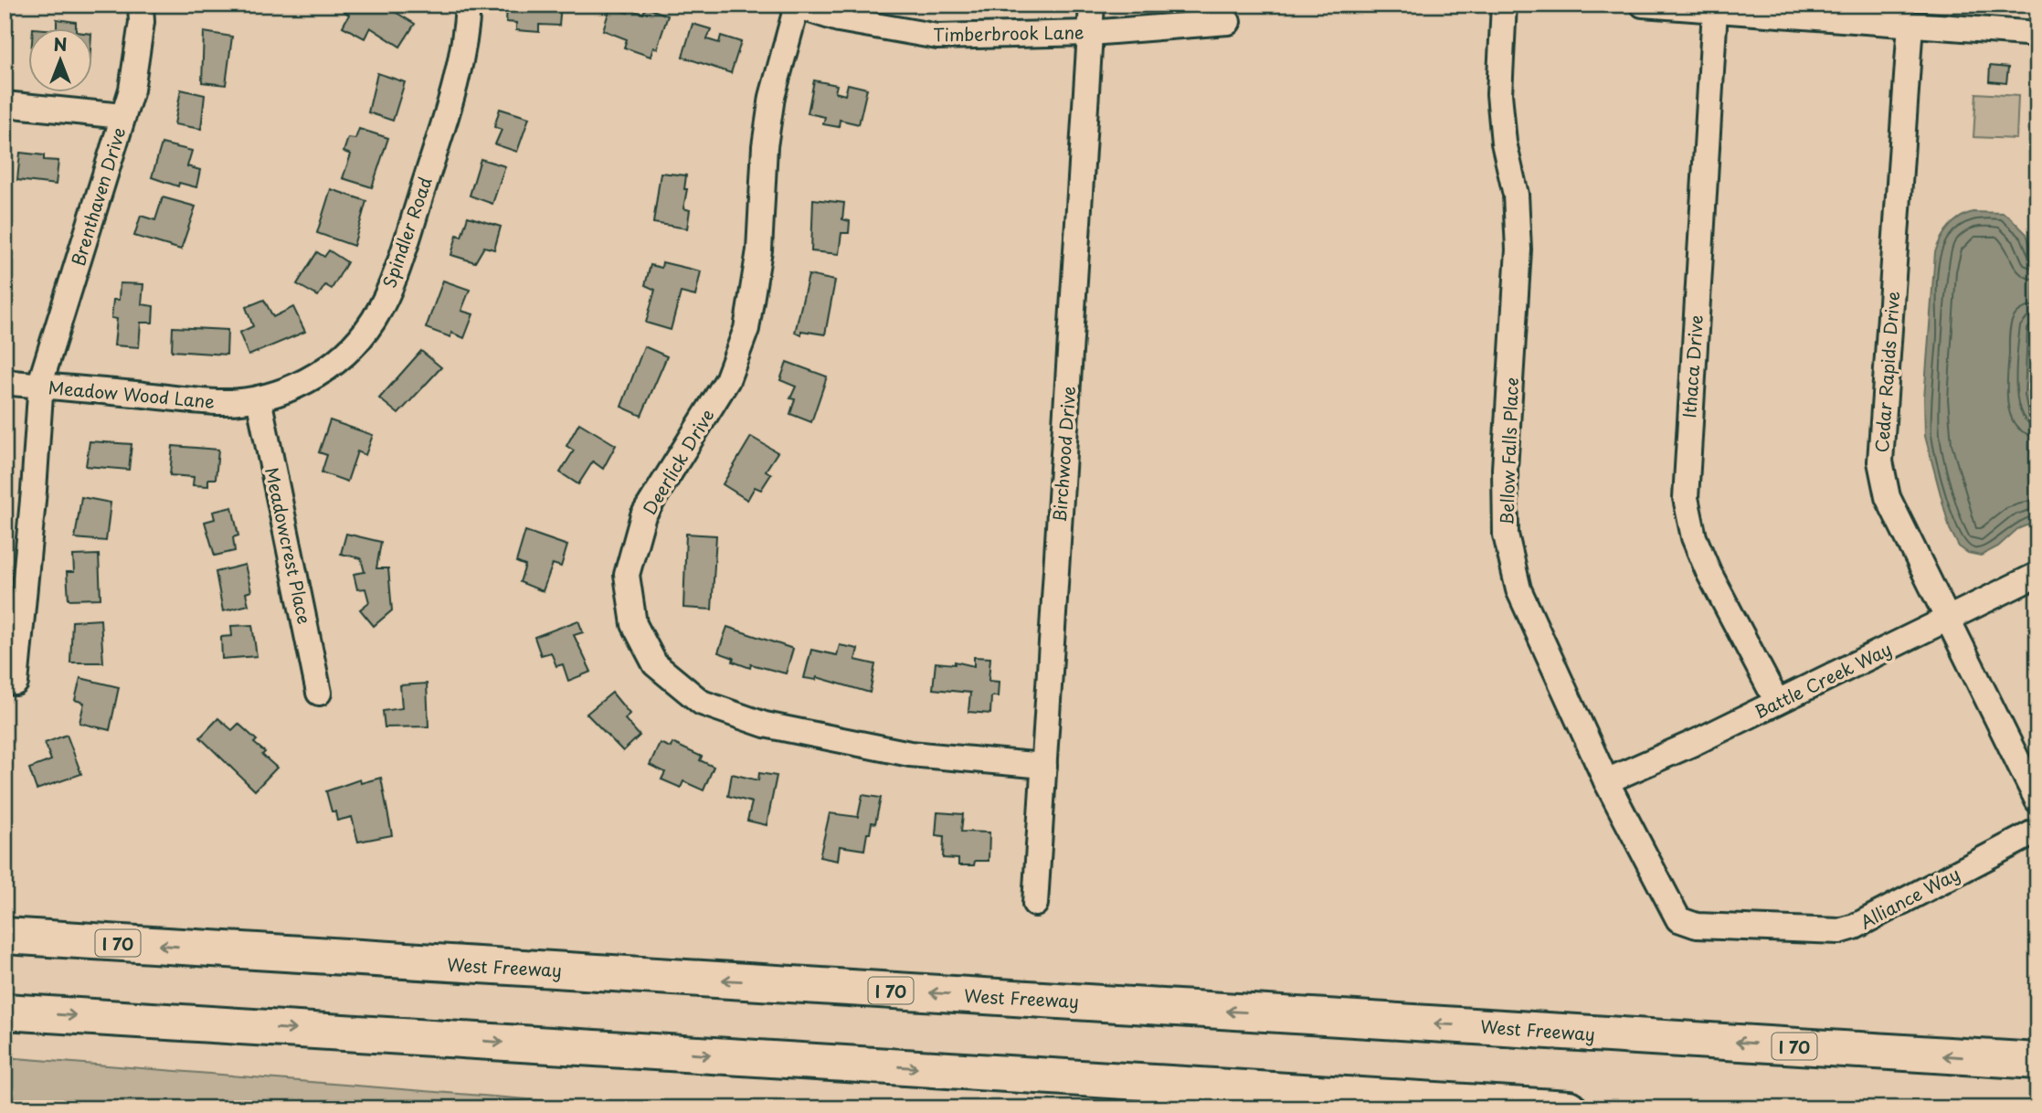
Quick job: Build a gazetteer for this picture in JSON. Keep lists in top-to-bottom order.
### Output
{
  "streets": {
    "highway": ["I 70", "West Freeway"],
    "street": [
      "Timberbrook Lane",
      "Brenthaven Drive",
      "Spindler Road",
      "Ithaca Drive",
      "Cedar Rapids Drive",
      "Meadow Wood Lane",
      "Bellow Falls Place",
      "Birchwood Drive",
      "Deerlick Drive",
      "Meadowcrest Place",
      "Battle Creek Way",
      "Alliance Way"
    ]
  },
  "crossings": [
    ["Timberbrook Lane", "Birchwood Drive"],
    ["Timberbrook Lane", "Deerlick Drive"],
    ["Brenthaven Drive", "Meadow Wood Lane"],
    ["Spindler Road", "Meadow Wood Lane"],
    ["Spindler Road", "Meadowcrest Place"],
    ["Ithaca Drive", "Battle Creek Way"],
    ["Cedar Rapids Drive", "Battle Creek Way"],
    ["Meadow Wood Lane", "Meadowcrest Place"],
    ["Bellow Falls Place", "Battle Creek Way"],
    ["Bellow Falls Place", "Alliance Way"],
    ["Birchwood Drive", "Deerlick Drive"]
  ],
  "north": "top"
}
